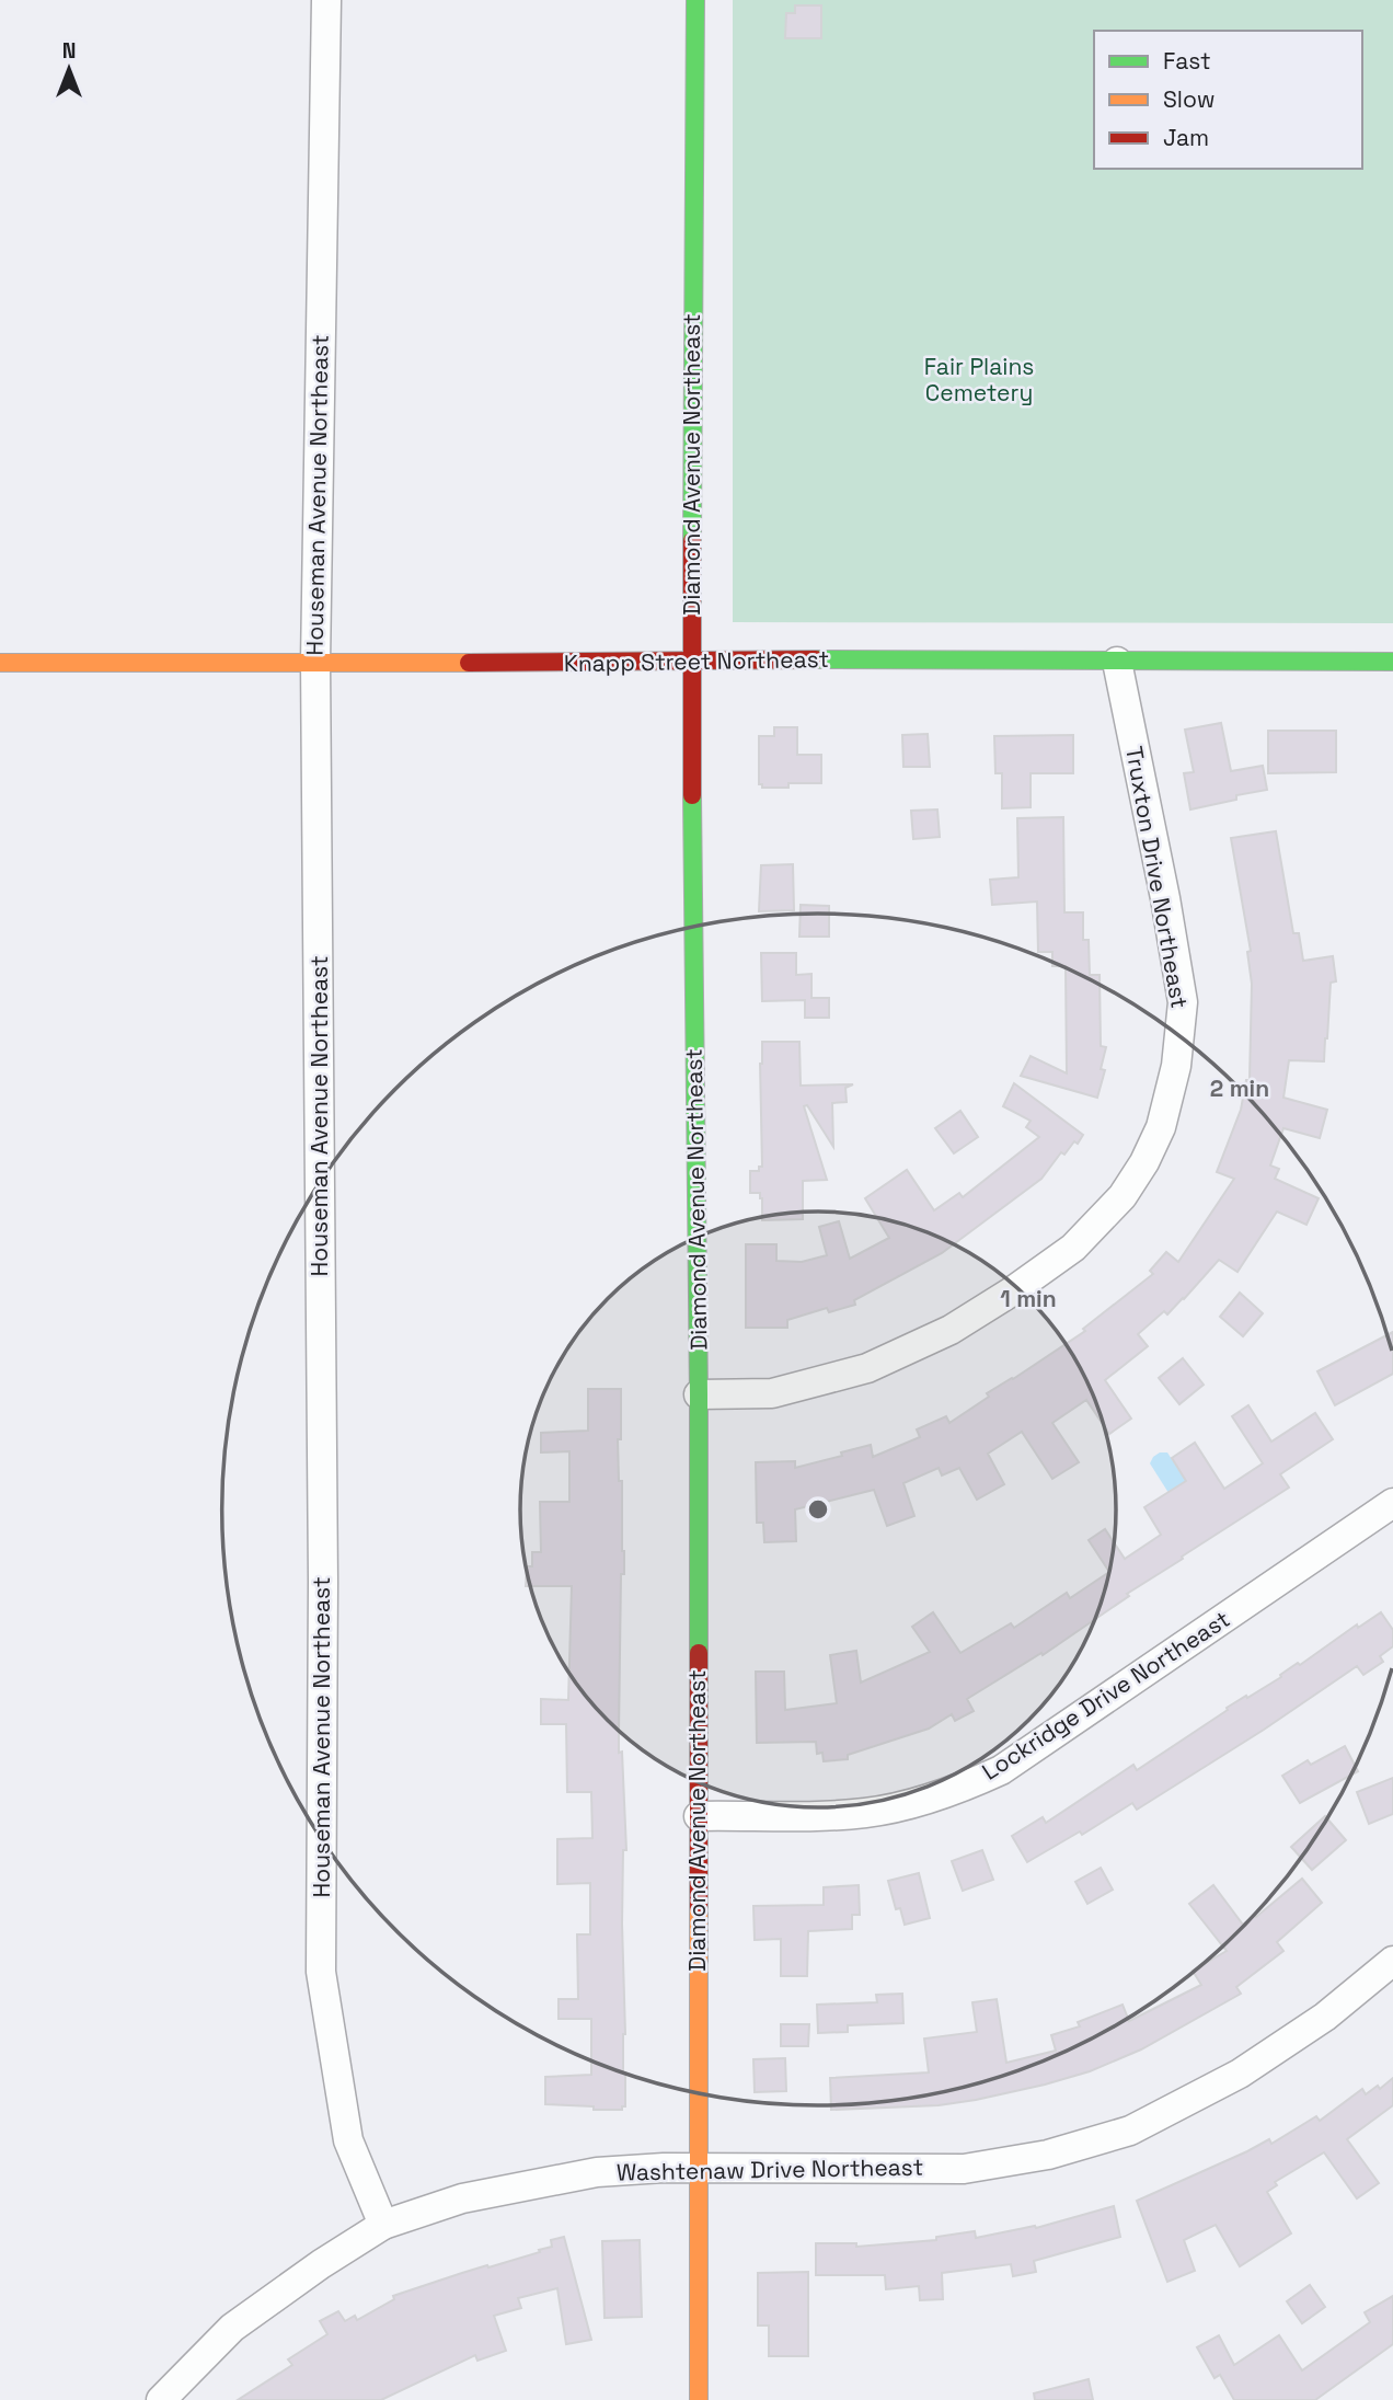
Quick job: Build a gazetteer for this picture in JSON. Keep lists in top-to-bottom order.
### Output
{
  "streets": {
    "street": [
      "Diamond Avenue Northeast",
      "Houseman Avenue Northeast",
      "Knapp Street Northeast",
      "Truxton Drive Northeast",
      "Lockridge Drive Northeast",
      "Washtenaw Drive Northeast"
    ]
  },
  "crossings": [
    ["Diamond Avenue Northeast", "Knapp Street Northeast"],
    ["Diamond Avenue Northeast", "Truxton Drive Northeast"],
    ["Diamond Avenue Northeast", "Lockridge Drive Northeast"],
    ["Diamond Avenue Northeast", "Washtenaw Drive Northeast"],
    ["Houseman Avenue Northeast", "Knapp Street Northeast"],
    ["Houseman Avenue Northeast", "Washtenaw Drive Northeast"],
    ["Knapp Street Northeast", "Truxton Drive Northeast"]
  ],
  "parks": ["Fair Plains Cemetery"],
  "legend": ["Fast", "Slow", "Jam"],
  "north": "top",
  "rings": ["2 min", "1 min"]
}
